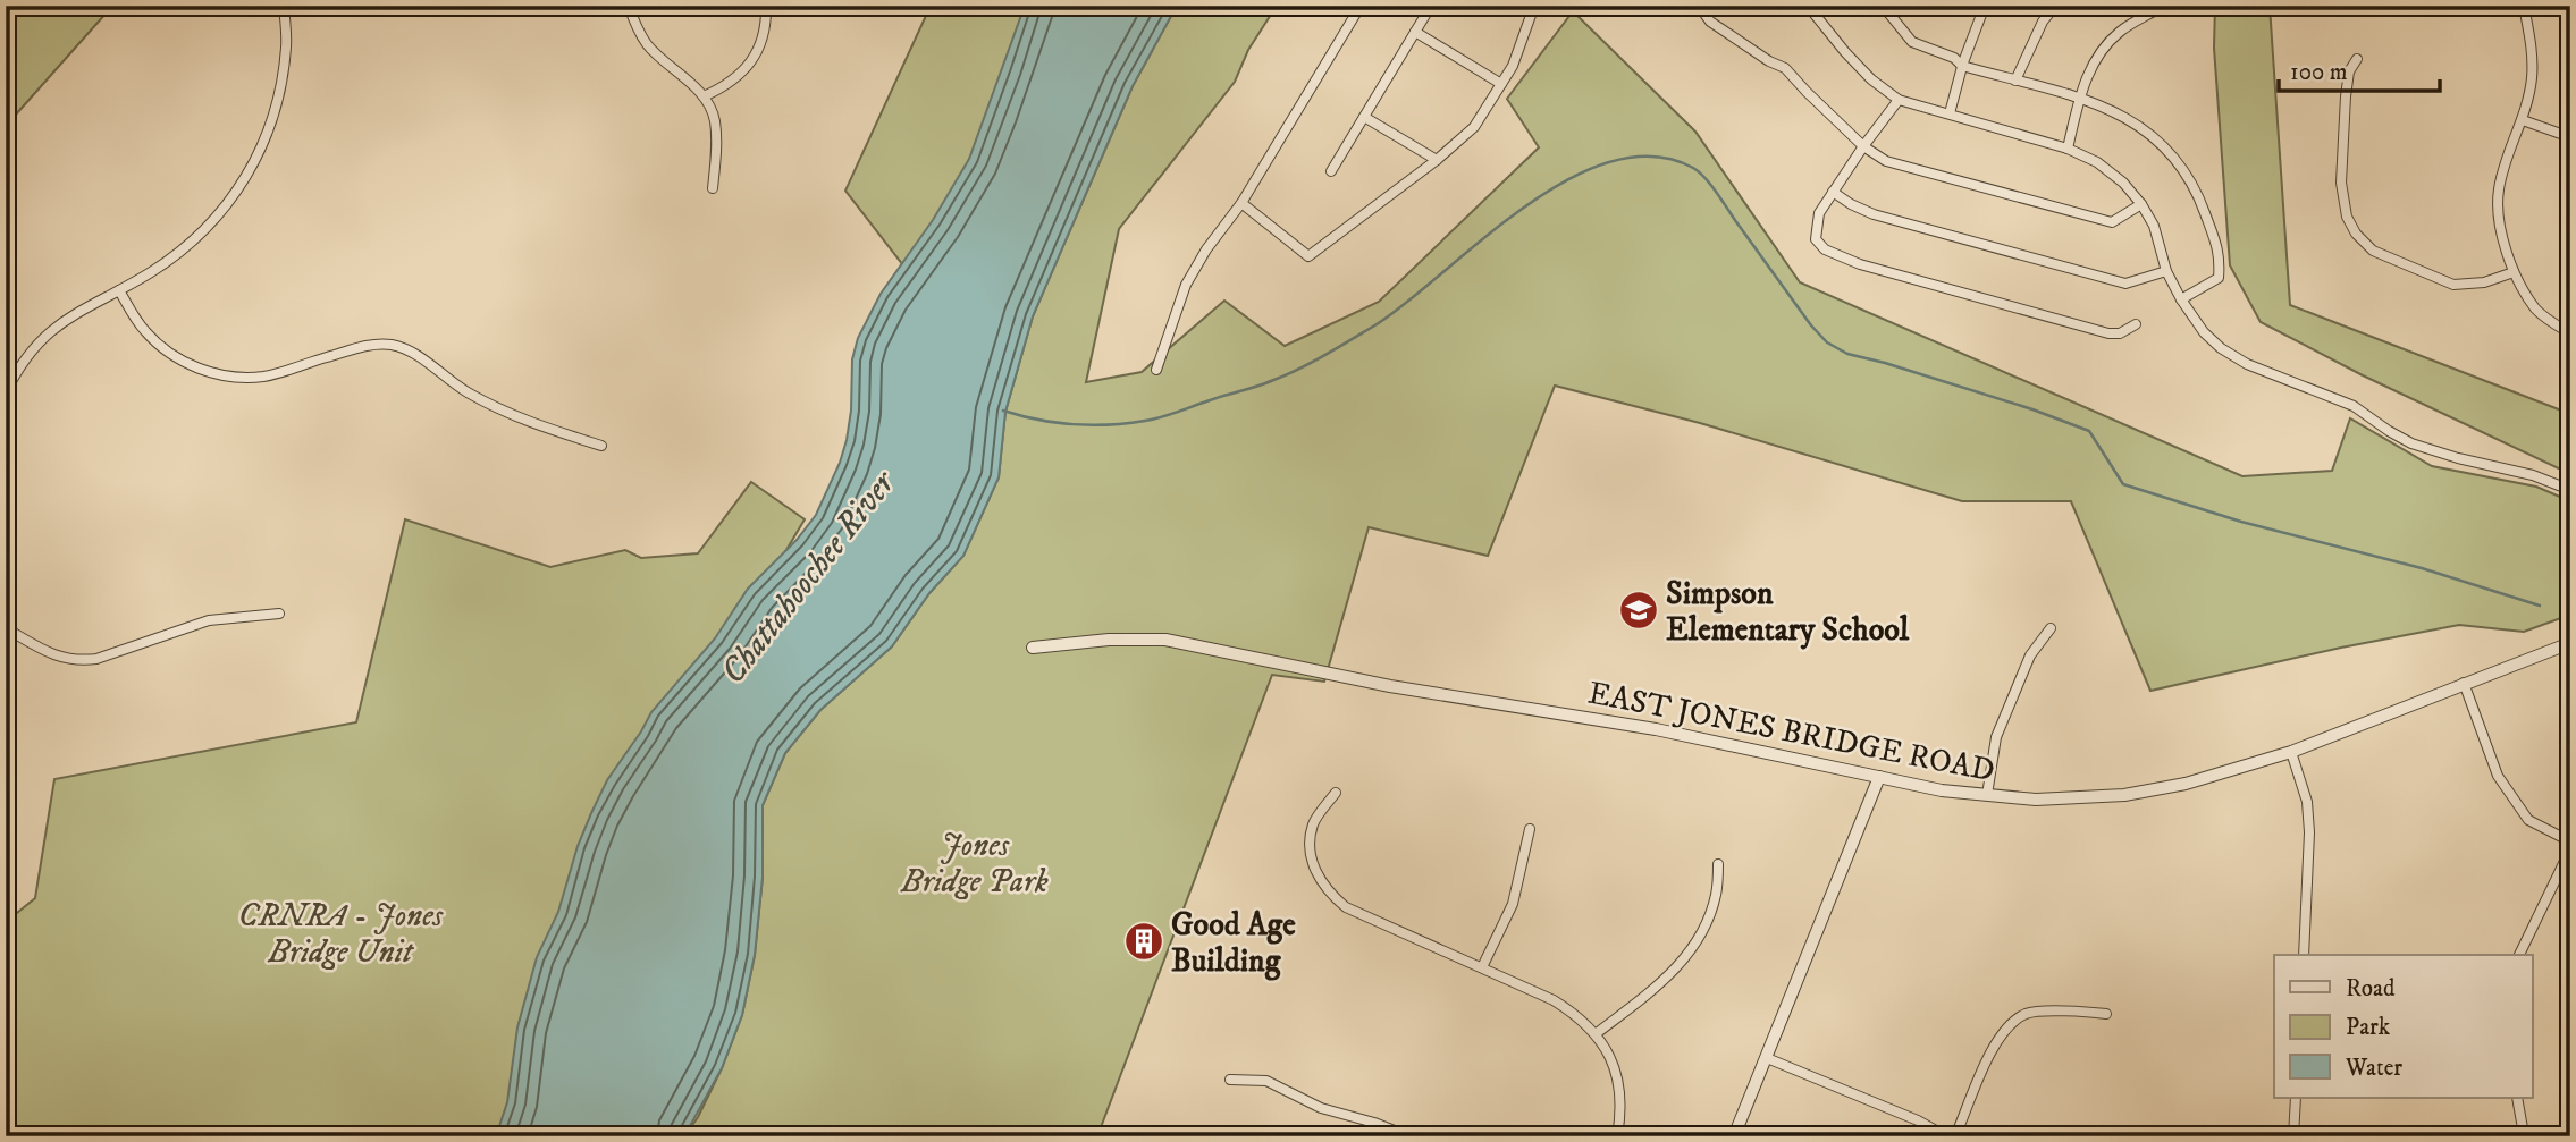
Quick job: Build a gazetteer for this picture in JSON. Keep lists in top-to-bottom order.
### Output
{
  "streets": {
    "street": ["EAST JONES BRIDGE ROAD"]
  },
  "water": ["Chattahoochee River"],
  "parks": ["Jones Bridge Park", "CRNRA - Jones Bridge Unit"],
  "places": {
    "school or university": ["Simpson Elementary School"],
    "building": ["Good Age Building"]
  },
  "legend": ["Road", "Park", "Water"],
  "scale_bar": "100 m"
}
